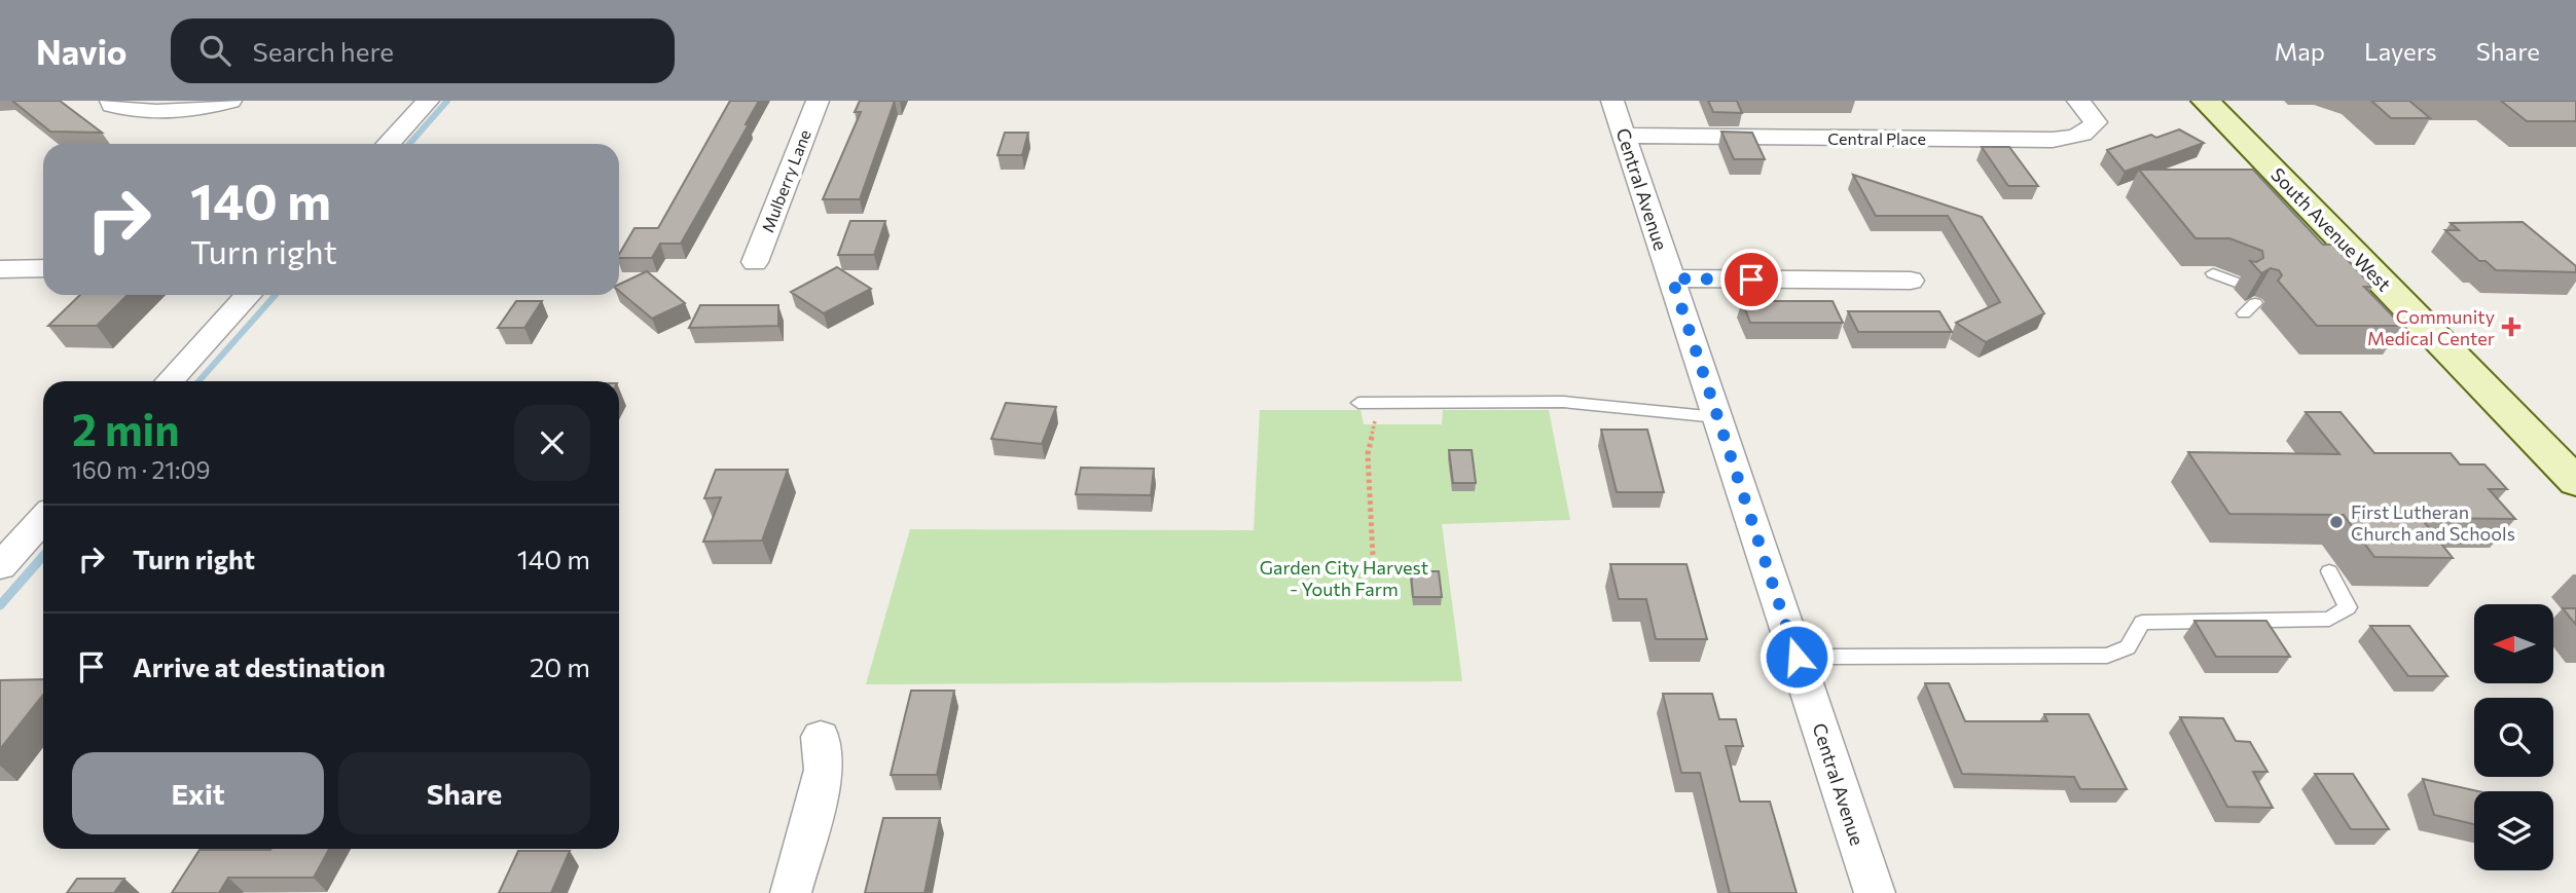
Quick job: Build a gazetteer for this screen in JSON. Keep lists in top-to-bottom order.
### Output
{
  "streets": {
    "street": [
      "Central Place",
      "Mulberry Lane",
      "Central Avenue",
      "South Avenue West"
    ]
  },
  "crossings": [
    ["Central Place", "Central Avenue"]
  ],
  "parks": ["Garden City Harvest - Youth Farm"],
  "places": {
    "health": ["Community Medical Center"],
    "other": ["First Lutheran Church and Schools"]
  },
  "north": "left",
  "page": {
    "header": "Navio",
    "search": "Search here",
    "nav": ["Map", "Layers", "Share"],
    "turn": ["140 m", "Turn right"],
    "heading": ["2 min", "160 m · 21:09"],
    "list": [
      {
        "name": "Turn right",
        "value": "140 m"
      },
      {
        "name": "Arrive at destination",
        "value": "20 m"
      }
    ],
    "buttons": ["Exit", "Share"]
  }
}
